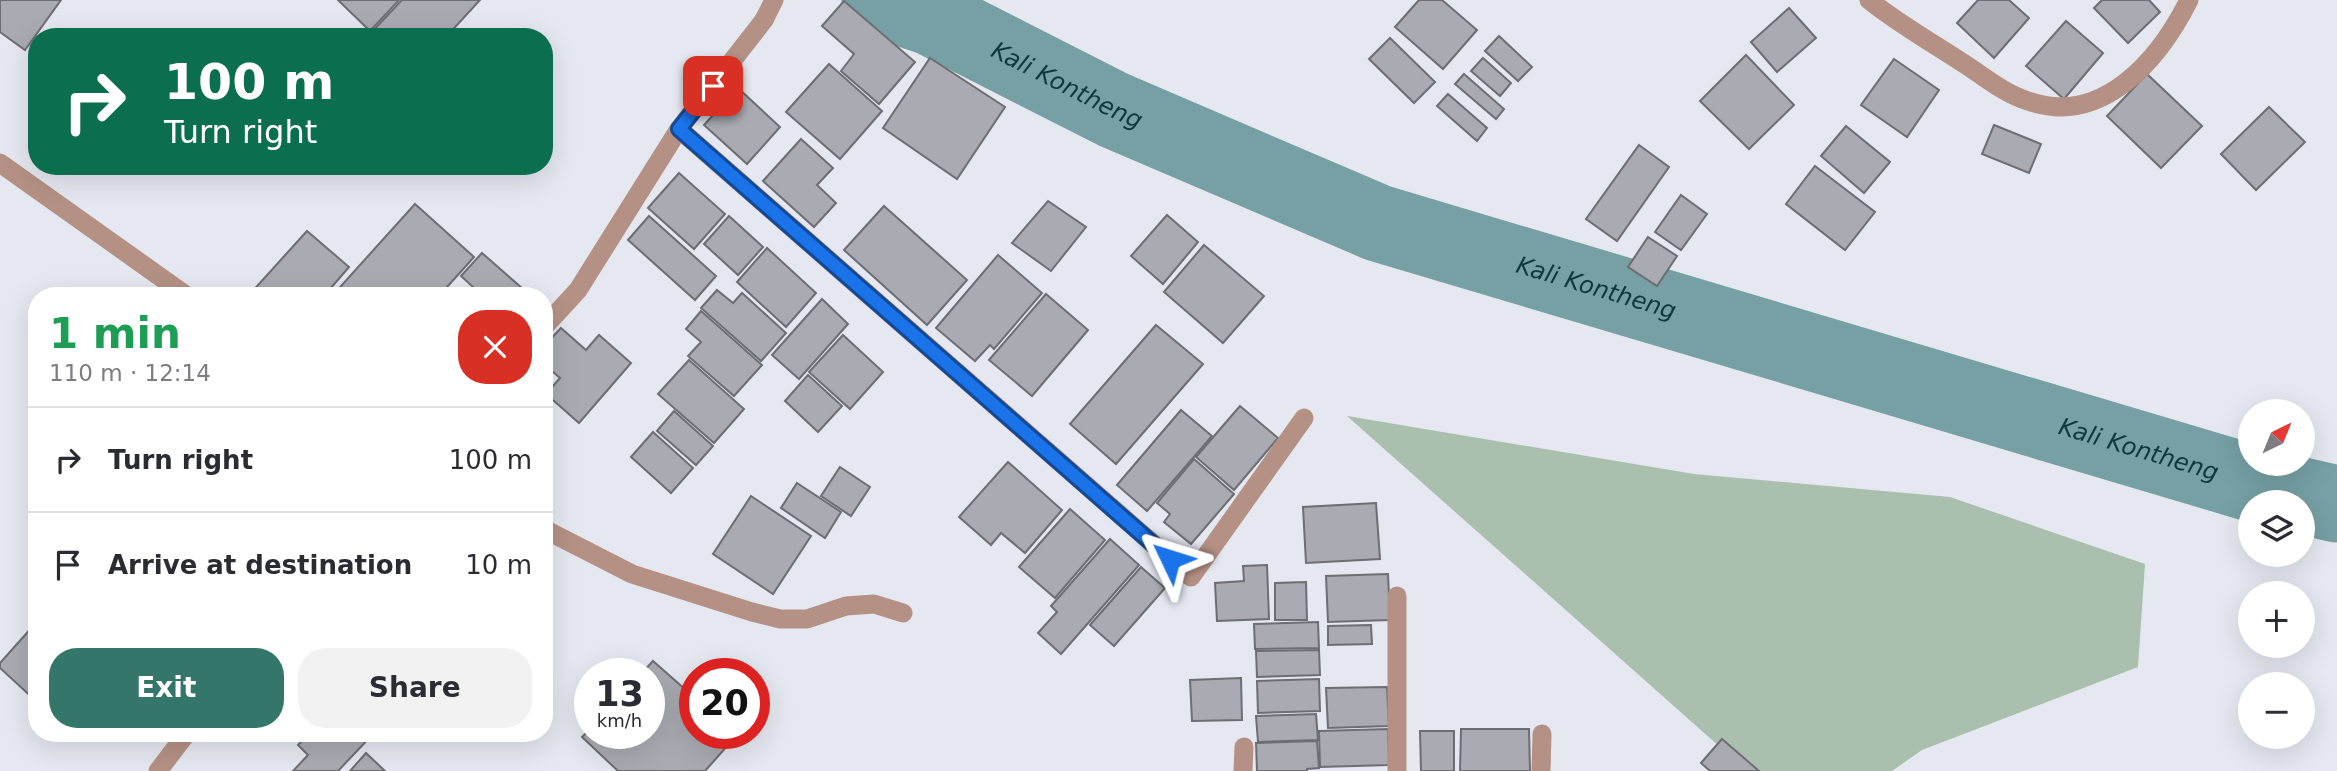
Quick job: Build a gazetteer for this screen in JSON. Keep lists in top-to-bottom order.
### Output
{
  "water": ["Kali Kontheng"],
  "north": "top right",
  "page": {
    "turn": ["100 m", "Turn right"],
    "heading": ["1 min", "110 m · 12:14"],
    "map_buttons": ["+", "−"],
    "list": [
      {
        "name": "Turn right",
        "value": "100 m"
      },
      {
        "name": "Arrive at destination",
        "value": "10 m"
      }
    ],
    "buttons": ["Exit", "Share"],
    "speed": "13 km/h",
    "limit": "20"
  }
}
